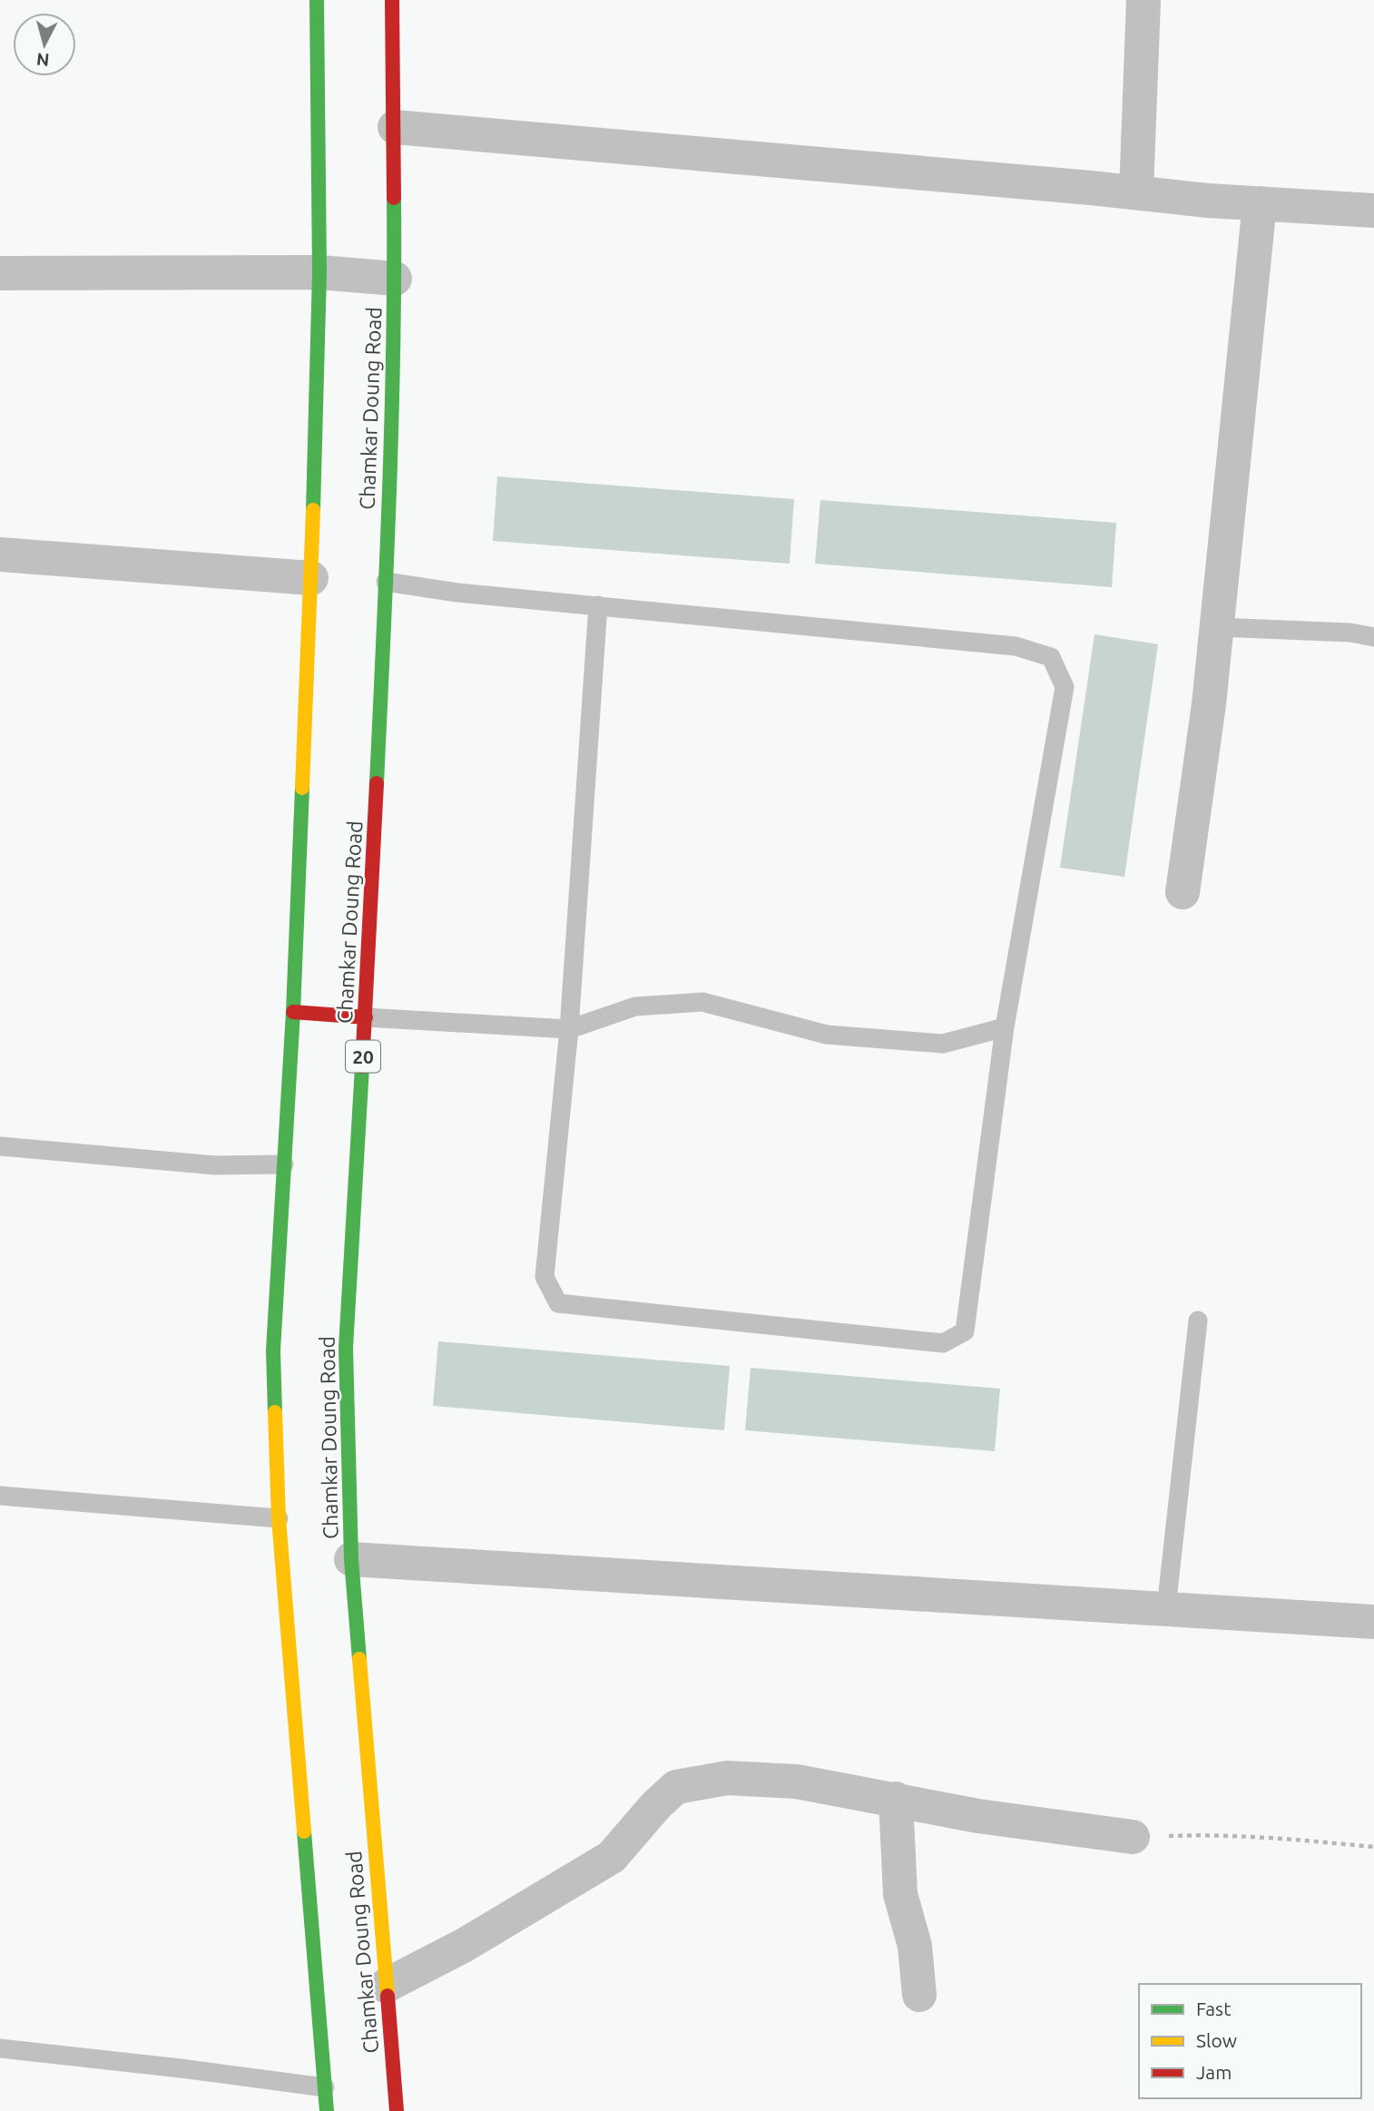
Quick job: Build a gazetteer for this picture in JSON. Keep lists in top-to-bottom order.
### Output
{
  "streets": {
    "main road": ["Chamkar Doung Road", "20"]
  },
  "legend": ["Fast", "Slow", "Jam"],
  "north": "bottom"
}
